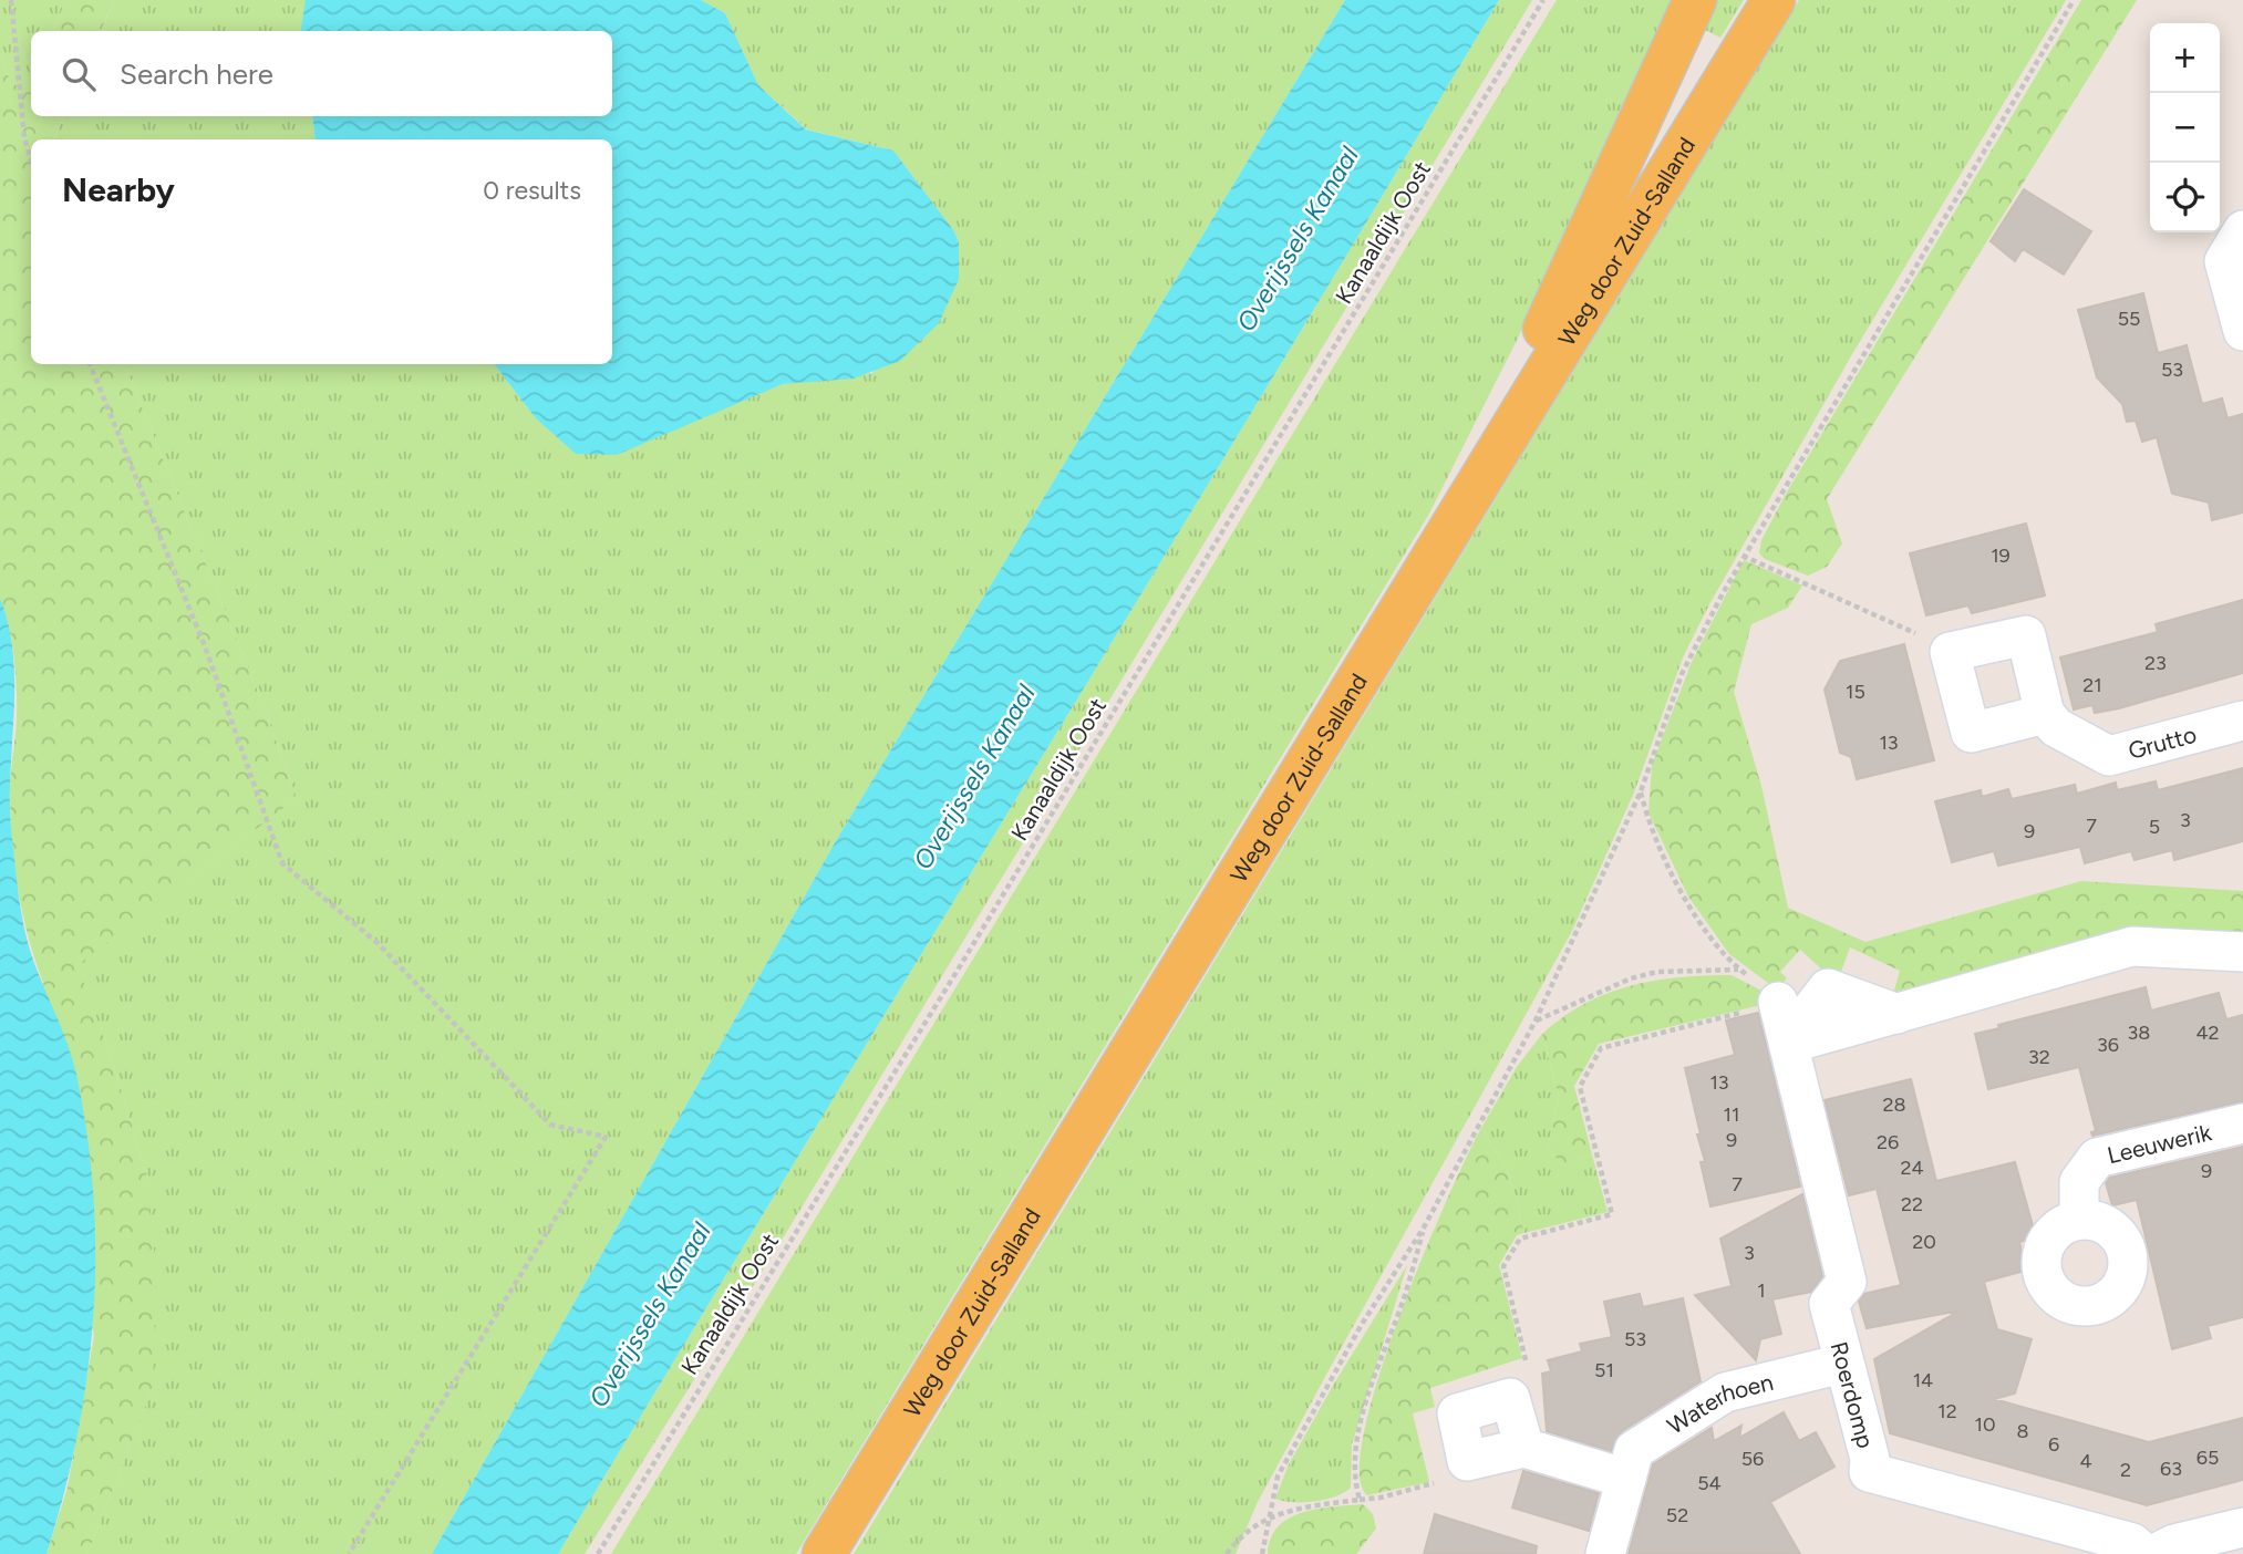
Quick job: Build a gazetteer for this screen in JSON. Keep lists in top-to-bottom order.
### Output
{
  "streets": {
    "main road": ["Weg door Zuid-Salland"],
    "street": [
      "Grutto",
      "Leeuwerik",
      "Roerdomp",
      "Waterhoen"
    ],
    "path": ["Kanaaldijk Oost"]
  },
  "crossings": [
    ["Roerdomp", "Waterhoen"]
  ],
  "water": ["Overijssels Kanaal"],
  "house_numbers": [
    "55",
    "53",
    "19",
    "23",
    "21",
    "15",
    "13",
    "3",
    "7",
    "5",
    "9",
    "38",
    "42",
    "36",
    "32",
    "13",
    "28",
    "11",
    "9",
    "26",
    "24",
    "9",
    "7",
    "22",
    "20",
    "3",
    "1",
    "53",
    "51",
    "14",
    "12",
    "10",
    "8",
    "6",
    "65",
    "56",
    "4",
    "63",
    "2",
    "54",
    "52"
  ],
  "page": {
    "map_buttons": ["+", "−"],
    "search": "Search here",
    "heading": ["Nearby", "0 results"]
  }
}
